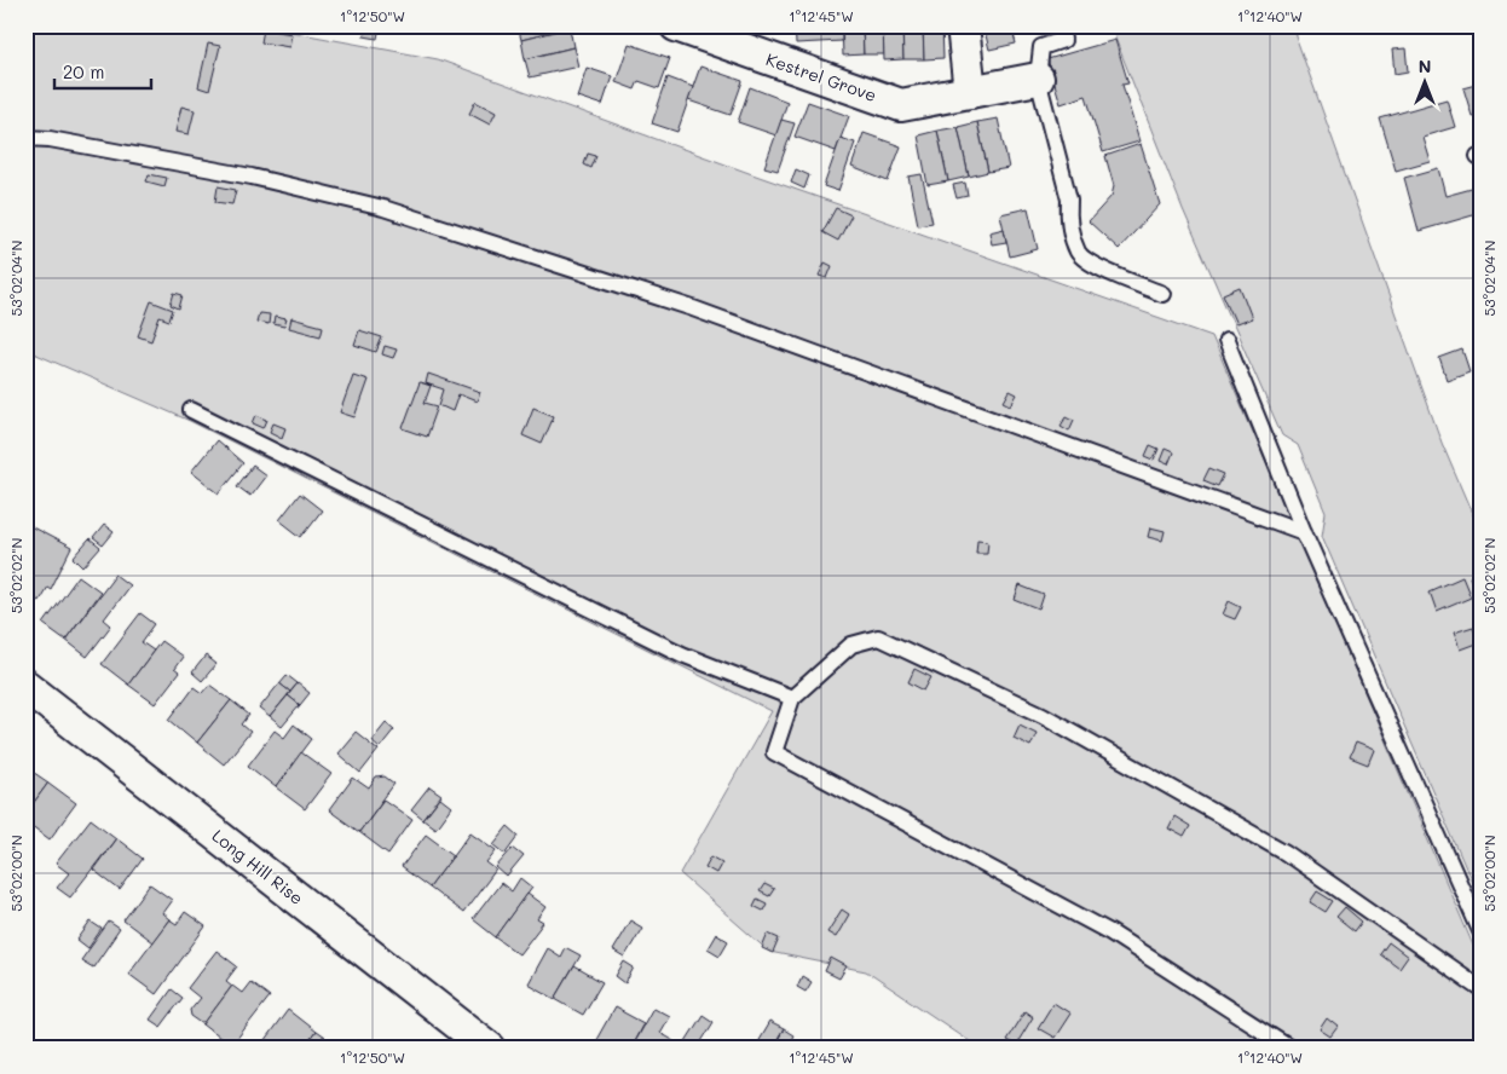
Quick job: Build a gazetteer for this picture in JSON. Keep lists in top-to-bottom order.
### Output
{
  "streets": {
    "street": ["Kestrel Grove", "Long Hill Rise"]
  },
  "scale_bar": "20 m",
  "north": "top",
  "coordinates": [
    "1°12'50\"W",
    "1°12'45\"W",
    "1°12'40\"W",
    "53°02'04\"N",
    "53°02'02\"N",
    "53°02'00\"N"
  ]
}
